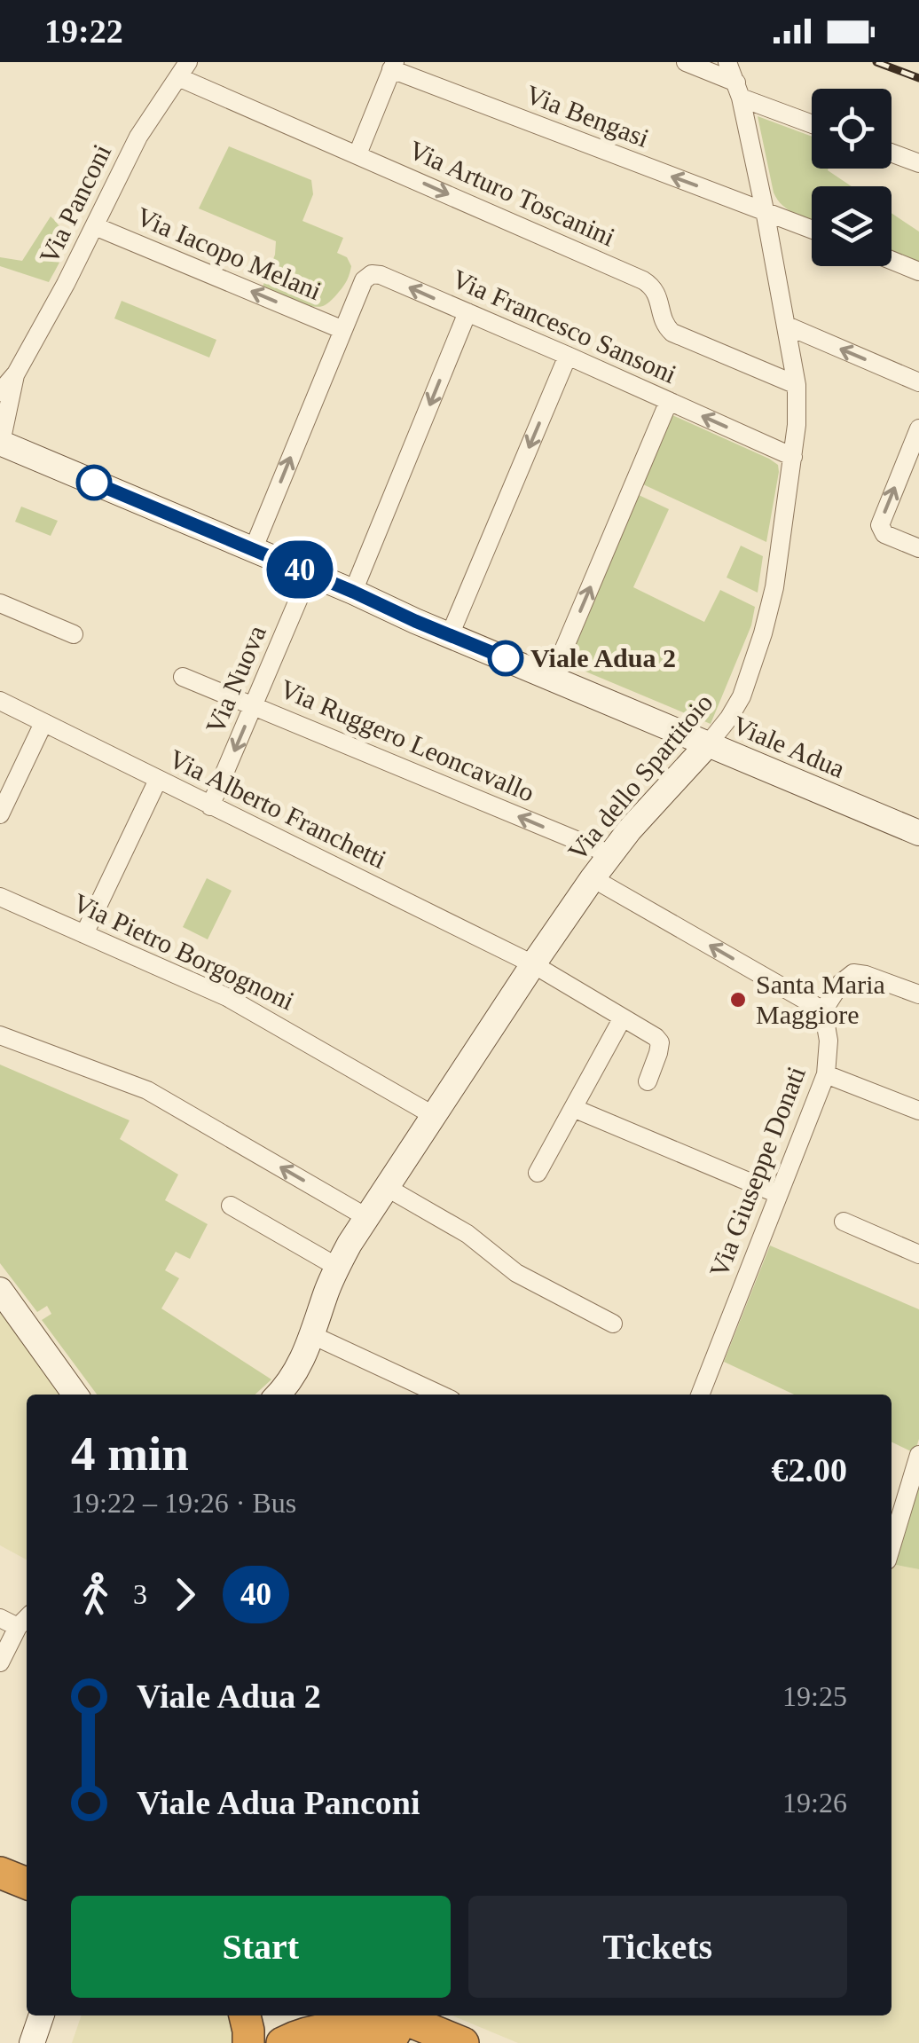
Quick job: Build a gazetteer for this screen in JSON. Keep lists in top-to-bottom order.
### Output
{
  "streets": {
    "main road": ["Viale Adua", "Via dello Spartitoio"],
    "street": [
      "Via Bengasi",
      "Via Arturo Toscanini",
      "Via Panconi",
      "Via Iacopo Melani",
      "Via Francesco Sansoni",
      "Via Nuova",
      "Via Ruggero Leoncavallo",
      "Via Alberto Franchetti",
      "Via Pietro Borgognoni",
      "Via Giuseppe Donati"
    ]
  },
  "crossings": [
    ["Via Bengasi", "Via dello Spartitoio"],
    ["Via Arturo Toscanini", "Via Panconi"],
    ["Via Arturo Toscanini", "Via dello Spartitoio"],
    ["Via Panconi", "Via Iacopo Melani"],
    ["Via Panconi", "Viale Adua"],
    ["Via Iacopo Melani", "Via Francesco Sansoni"],
    ["Via Francesco Sansoni", "Via dello Spartitoio"],
    ["Via Nuova", "Via Ruggero Leoncavallo"],
    ["Via Nuova", "Viale Adua"],
    ["Via Nuova", "Via Alberto Franchetti"],
    ["Via Ruggero Leoncavallo", "Via dello Spartitoio"],
    ["Viale Adua", "Via dello Spartitoio"],
    ["Via dello Spartitoio", "Via Alberto Franchetti"],
    ["Via dello Spartitoio", "Via Pietro Borgognoni"]
  ],
  "one_way": [
    "Via Arturo Toscanini",
    "Via Iacopo Melani",
    "Via Francesco Sansoni",
    "Via Nuova",
    "Via Ruggero Leoncavallo"
  ],
  "places": ["Viale Adua 2", "Santa Maria Maggiore"],
  "lines": ["bus line 40"],
  "page": {
    "status": "19:22",
    "on_map": "40",
    "heading": ["4 min", "19:22 – 19:26 · Bus", "€2.00"],
    "legs": ["3", "40"],
    "list": [
      {
        "name": "Viale Adua 2",
        "value": "19:25"
      },
      {
        "name": "Viale Adua Panconi",
        "value": "19:26"
      }
    ],
    "buttons": ["Start", "Tickets"]
  }
}
